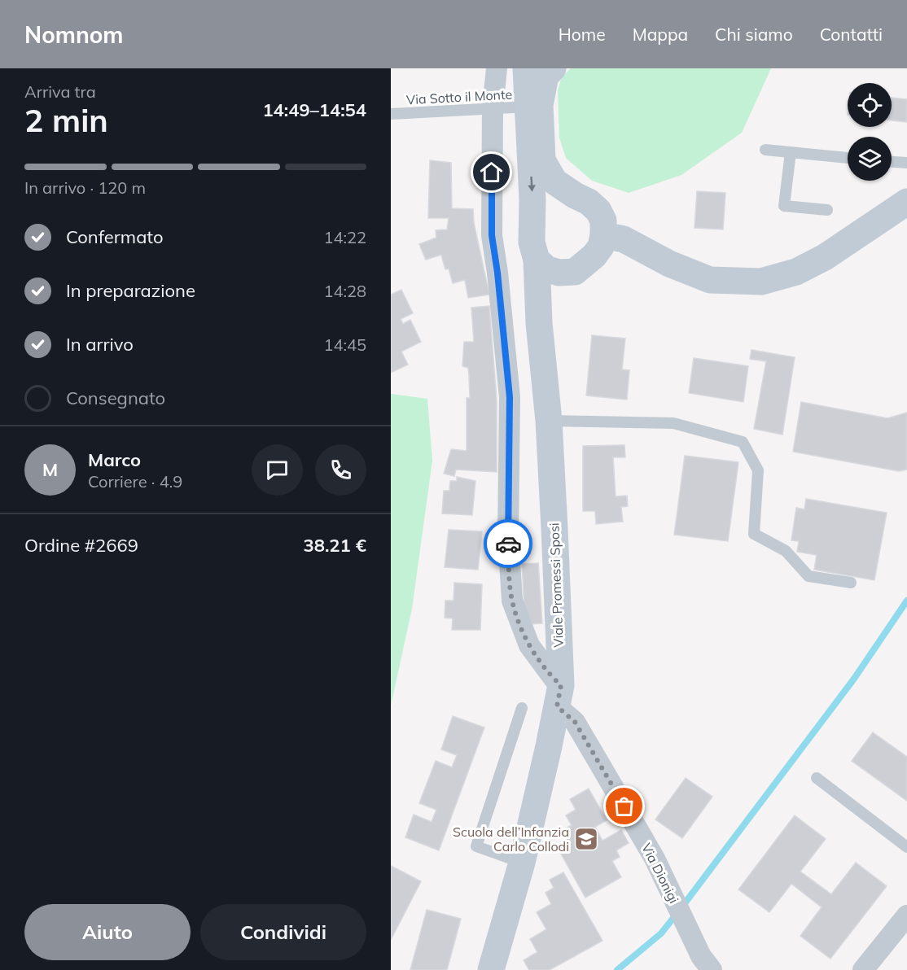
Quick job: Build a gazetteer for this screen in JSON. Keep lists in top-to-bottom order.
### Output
{
  "streets": {
    "main road": ["Viale Promessi Sposi"],
    "street": ["Via Dionigi"],
    "lane": ["Via Sotto il Monte"]
  },
  "crossings": [
    ["Via Sotto il Monte", "Viale Promessi Sposi"],
    ["Via Sotto il Monte", "Via Dionigi"],
    ["Viale Promessi Sposi", "Via Dionigi"]
  ],
  "places": {
    "school or university": ["Scuola dell’Infanzia Carlo Collodi"]
  },
  "page": {
    "header": "Nomnom",
    "nav": [
      "Home",
      "Mappa",
      "Chi siamo",
      "Contatti"
    ],
    "heading": ["2 min", "Arriva tra", "14:49–14:54"],
    "panel": [
      "Marco",
      "Corriere · 4.9",
      "Ordine #2669",
      "38.21 €"
    ],
    "bar": "In arrivo · 120 m",
    "list": [
      ["Confermato", "14:22"],
      ["In preparazione", "14:28"],
      ["In arrivo", "14:45"],
      "Consegnato"
    ],
    "round": "M",
    "buttons": ["Aiuto", "Condividi"]
  }
}
